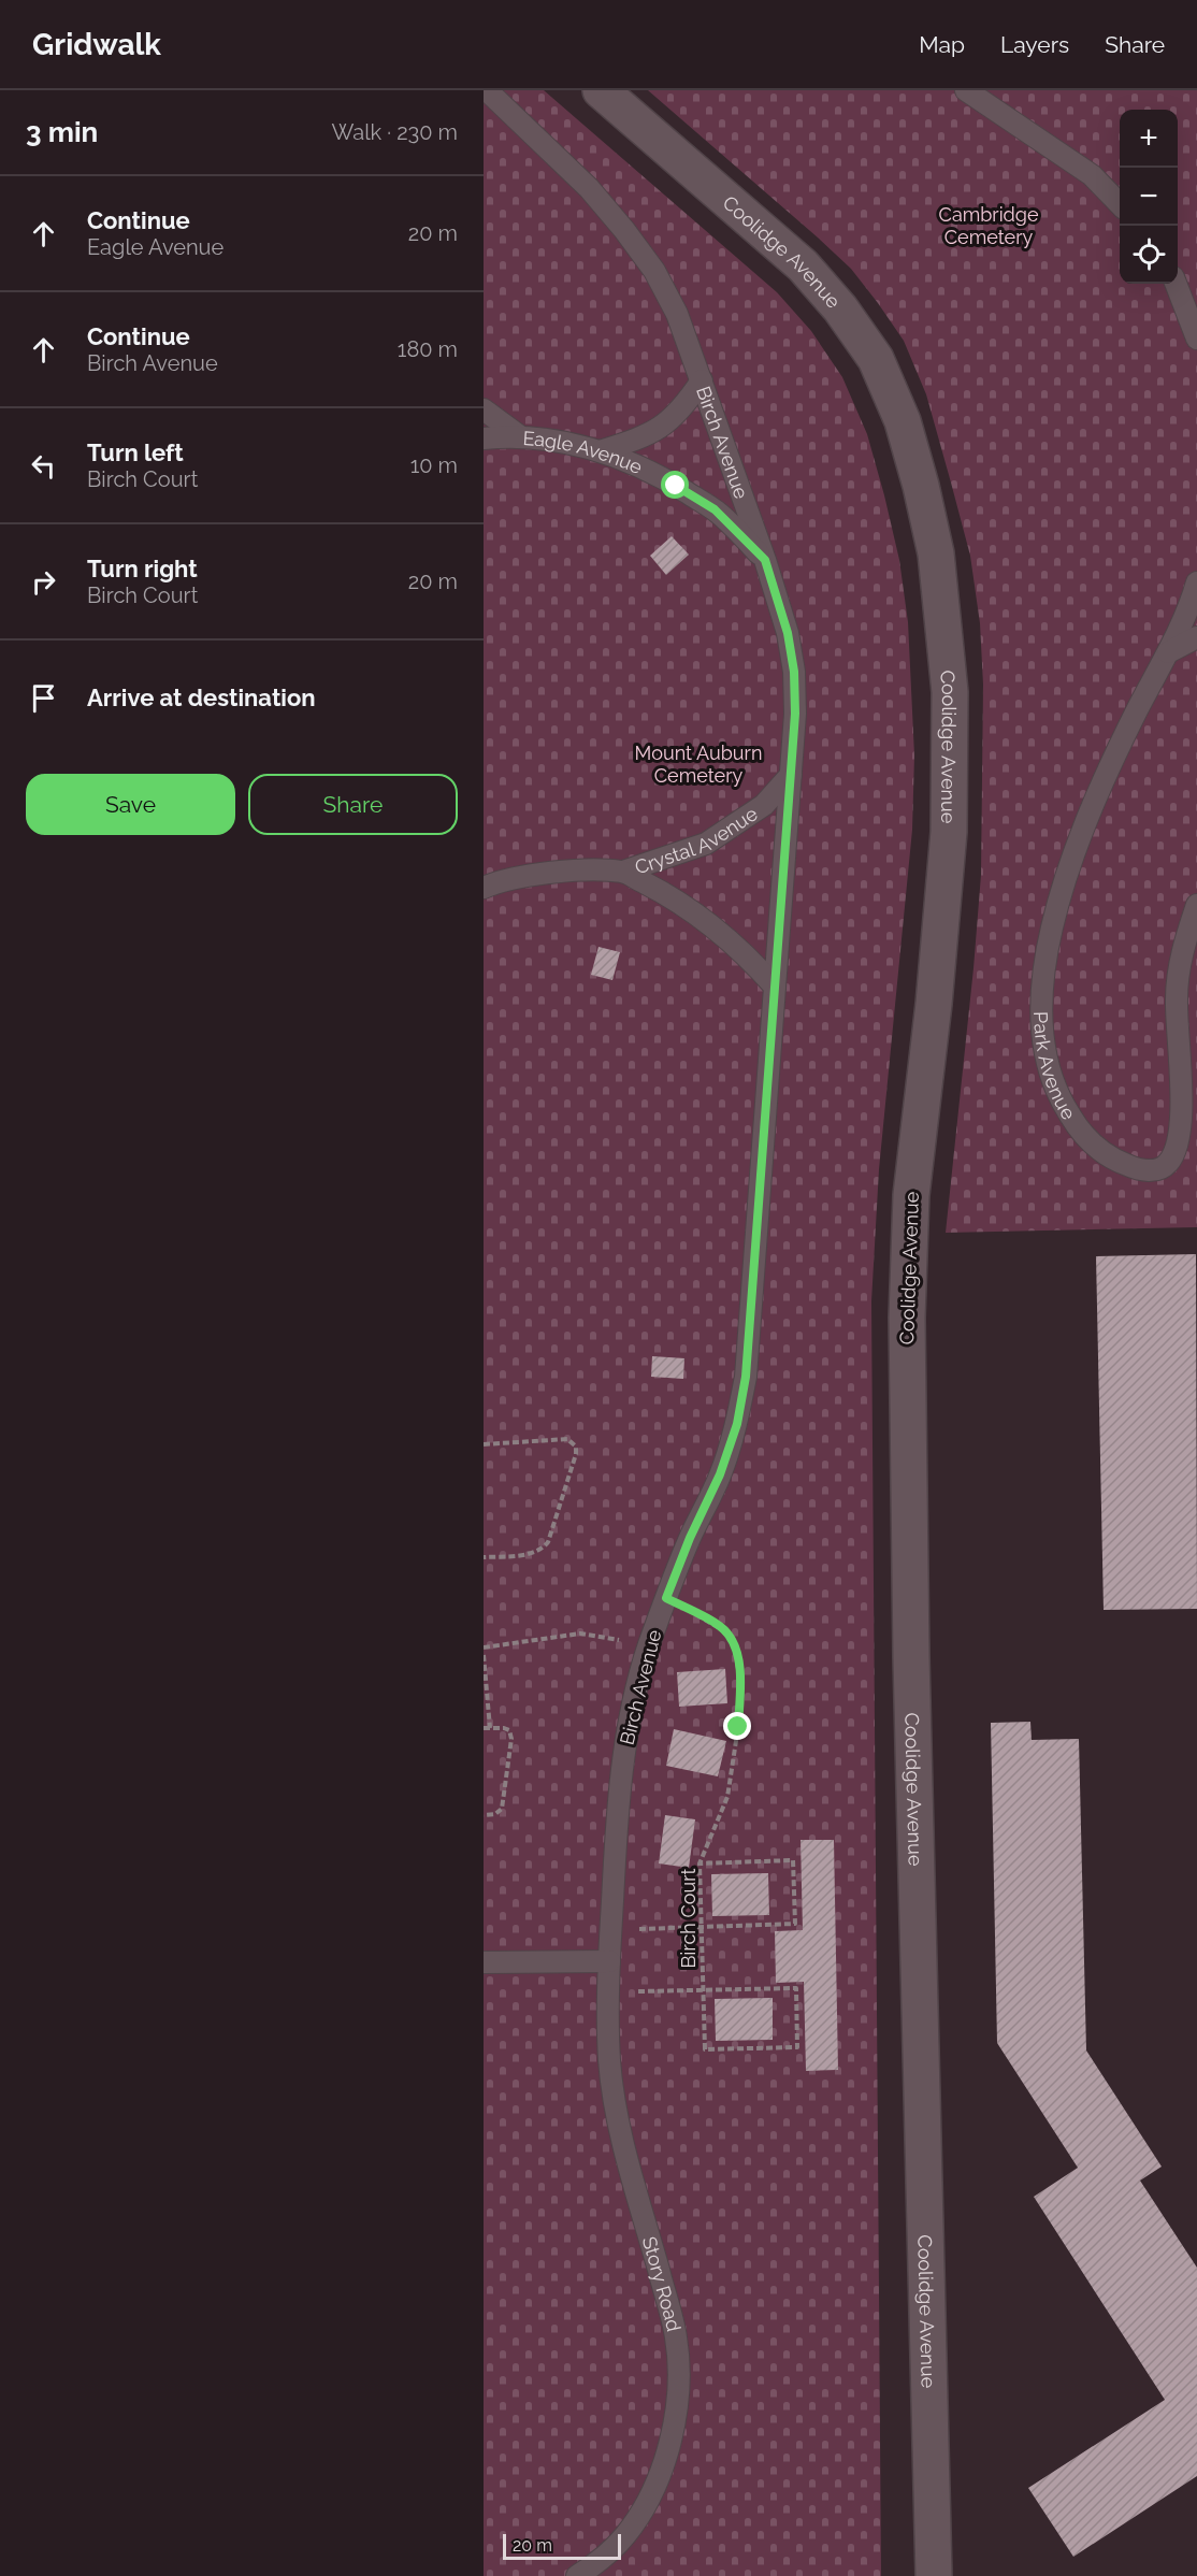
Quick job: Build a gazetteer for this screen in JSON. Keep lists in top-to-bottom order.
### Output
{
  "streets": {
    "street": ["Coolidge Avenue"],
    "lane": [
      "Birch Avenue",
      "Eagle Avenue",
      "Crystal Avenue",
      "Park Avenue",
      "Story Road"
    ],
    "path": ["Birch Court"]
  },
  "crossings": [
    ["Birch Avenue", "Eagle Avenue"],
    ["Birch Avenue", "Crystal Avenue"],
    ["Birch Avenue", "Birch Court"],
    ["Birch Avenue", "Story Road"]
  ],
  "parks": ["Cambridge Cemetery", "Mount Auburn Cemetery"],
  "scale_bar": "20 m",
  "page": {
    "header": "Gridwalk",
    "nav": ["Map", "Layers", "Share"],
    "heading": ["3 min", "Walk · 230 m"],
    "map_buttons": ["+", "−"],
    "list": [
      ["Continue", "Eagle Avenue", "20 m"],
      ["Continue", "Birch Avenue", "180 m"],
      ["Turn left", "Birch Court", "10 m"],
      ["Turn right", "Birch Court", "20 m"],
      "Arrive at destination"
    ],
    "buttons": ["Save", "Share"],
    "scale": "20 m"
  }
}
